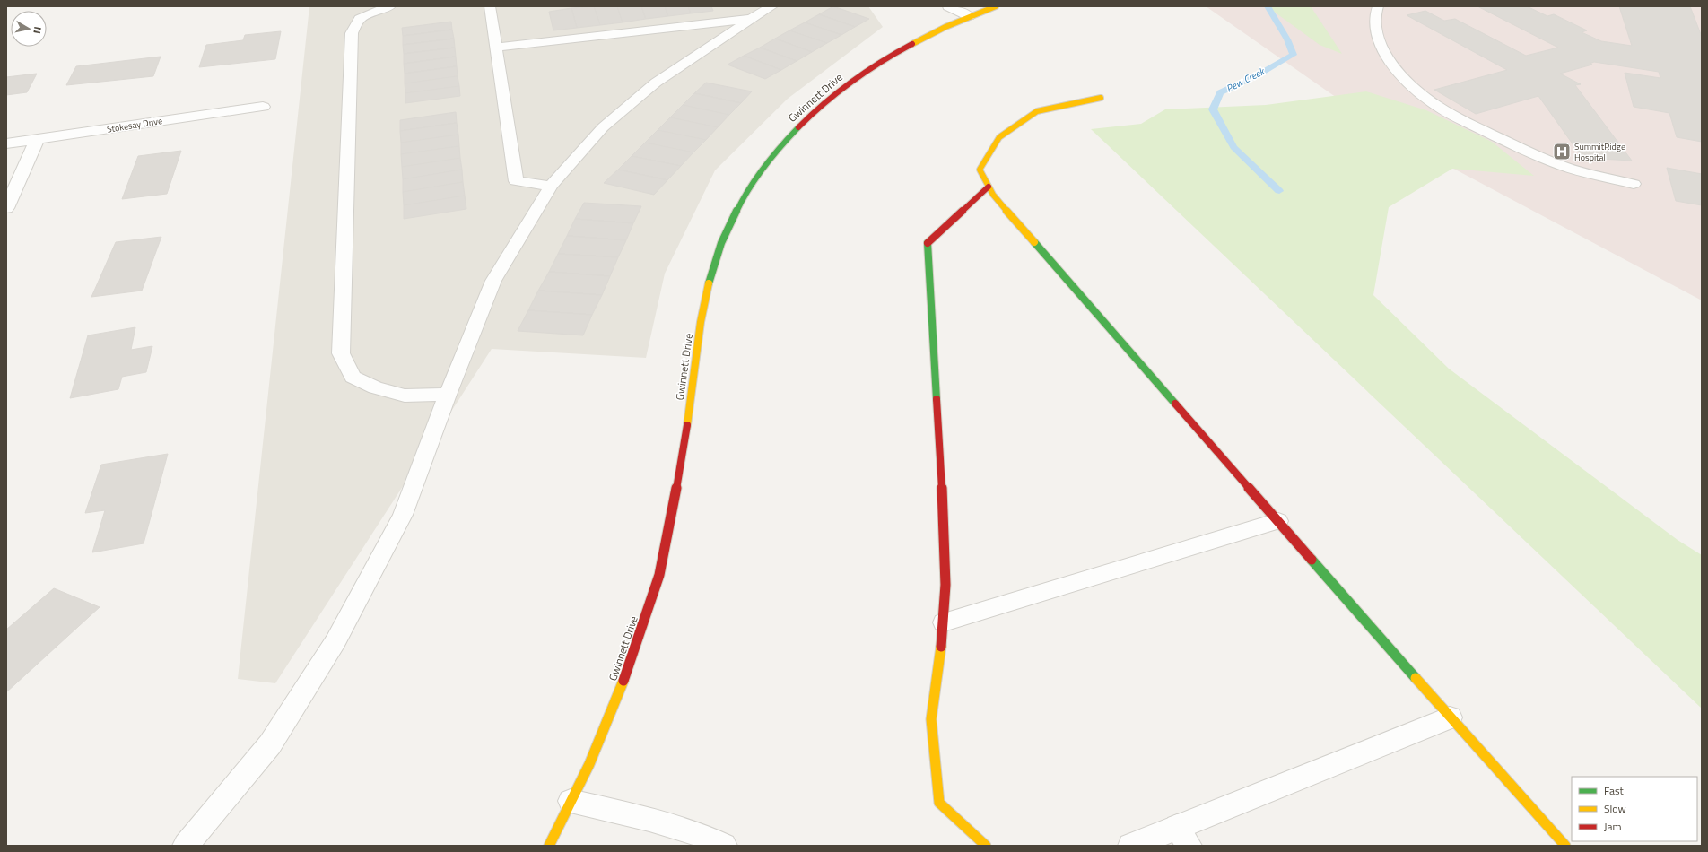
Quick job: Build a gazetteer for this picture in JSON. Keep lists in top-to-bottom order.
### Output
{
  "streets": {
    "street": ["Gwinnett Drive", "Stokesay Drive"]
  },
  "water": ["Pew Creek"],
  "places": {
    "hospital": ["SummitRidge Hospital"]
  },
  "legend": ["Fast", "Slow", "Jam"],
  "north": "right"
}
